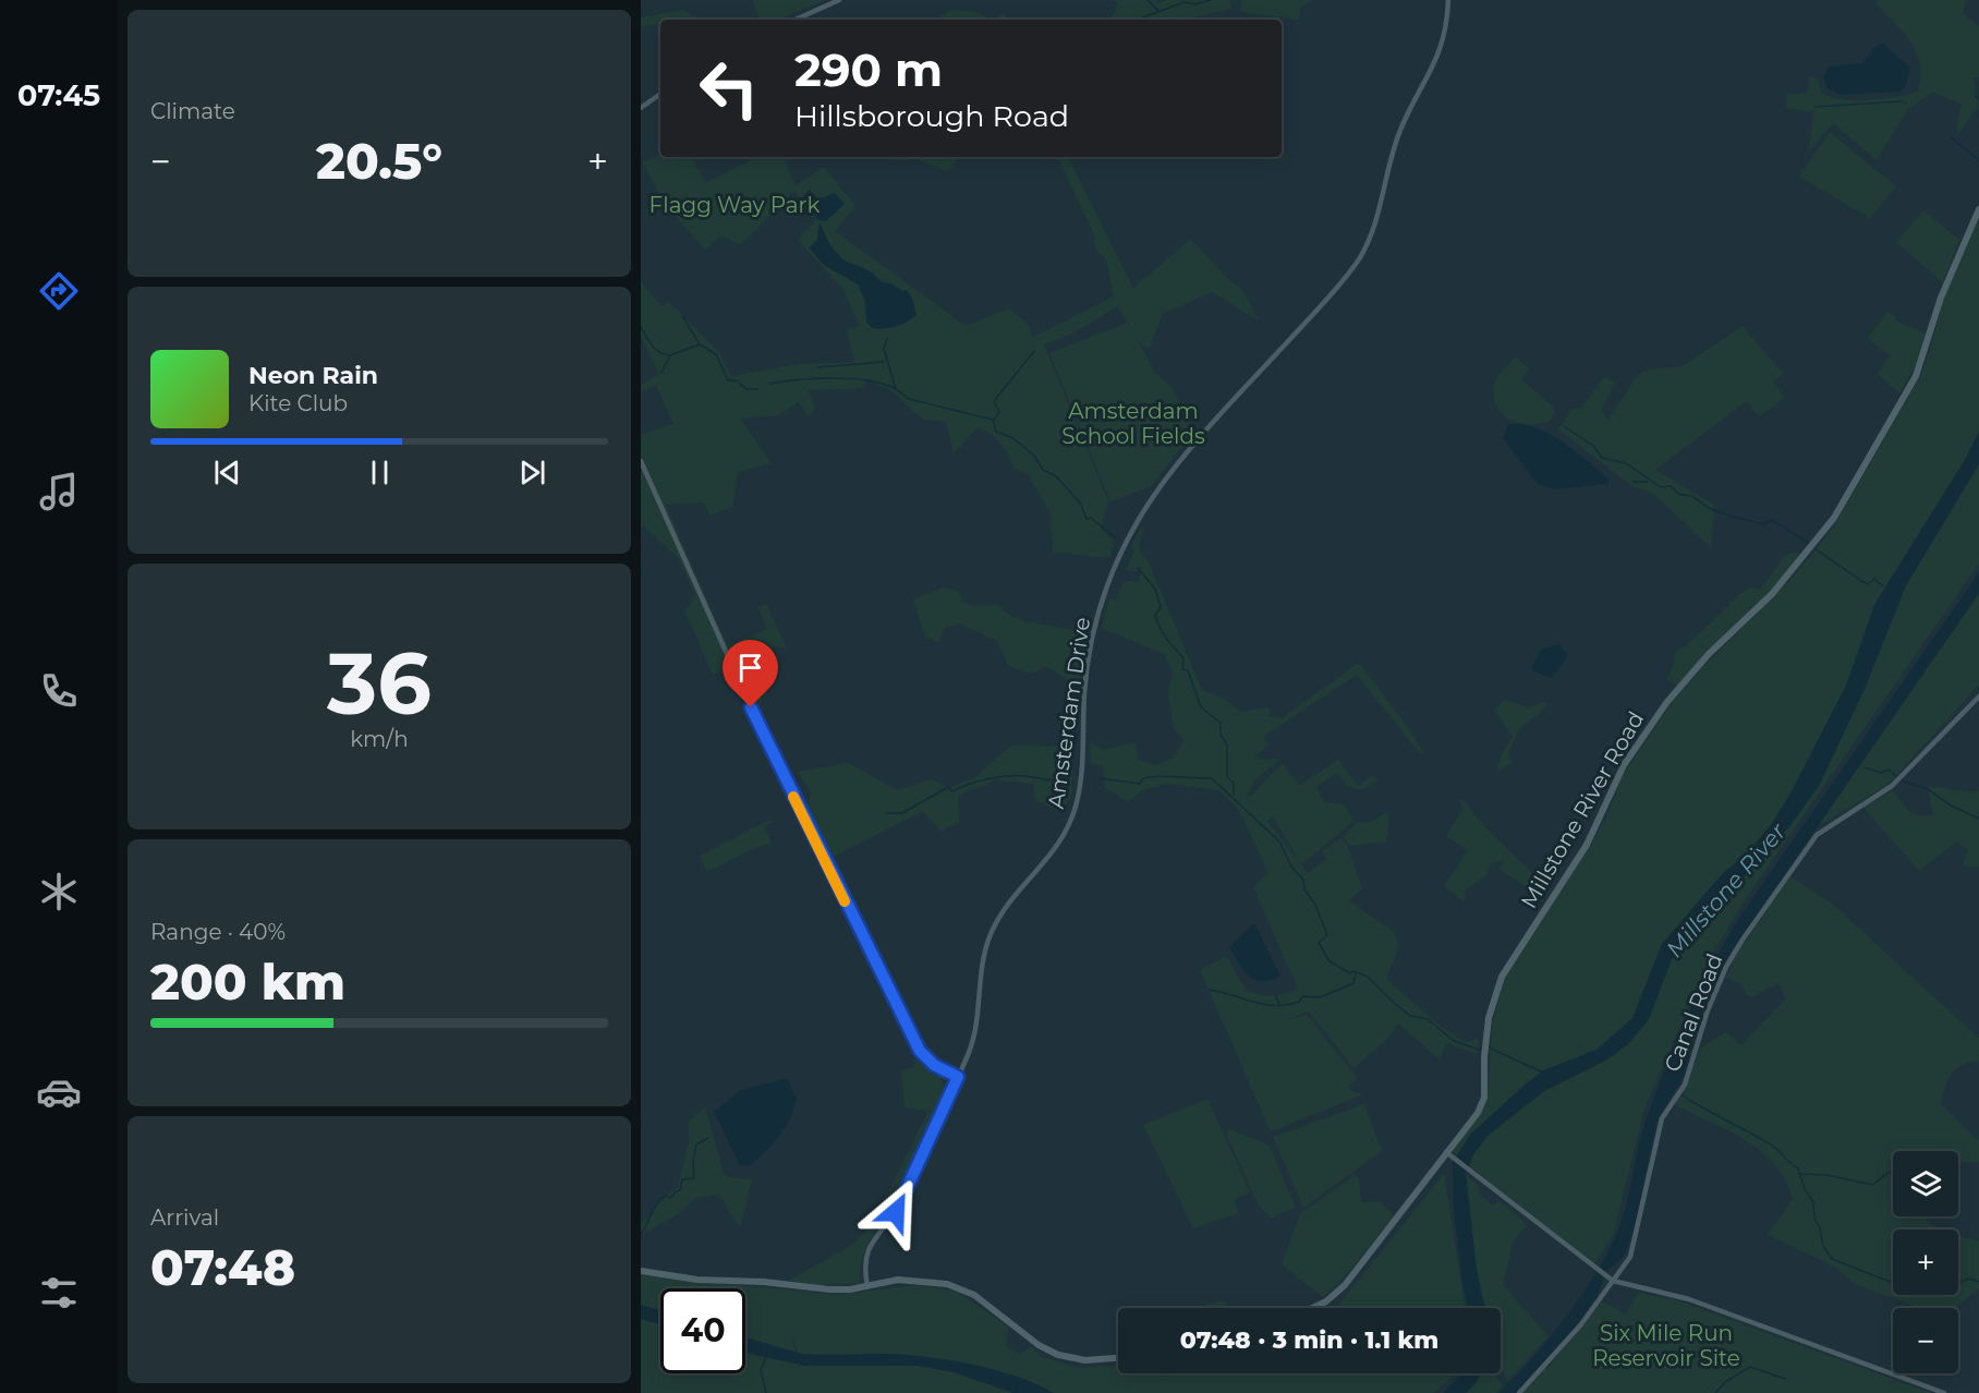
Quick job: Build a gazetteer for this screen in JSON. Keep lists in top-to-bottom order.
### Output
{
  "streets": {
    "main road": ["Millstone River Road"],
    "street": ["Amsterdam Drive", "Canal Road"]
  },
  "water": ["Millstone River"],
  "parks": ["Flagg Way Park", "Amsterdam School Fields", "Six Mile Run Reservoir Site"],
  "page": {
    "tabs": "07:45",
    "tile": [
      "Climate",
      ["36", "km/h"],
      ["Range · 40%", "200 km"],
      ["Arrival", "07:48"]
    ],
    "turn": ["290 m", "Hillsborough Road"],
    "heat": ["−", "20.5°", "+"],
    "song": ["Neon Rain", "Kite Club"],
    "map_buttons": ["+", "−"],
    "limit": "40",
    "trip": "07:48 · 3 min · 1.1 km"
  }
}
